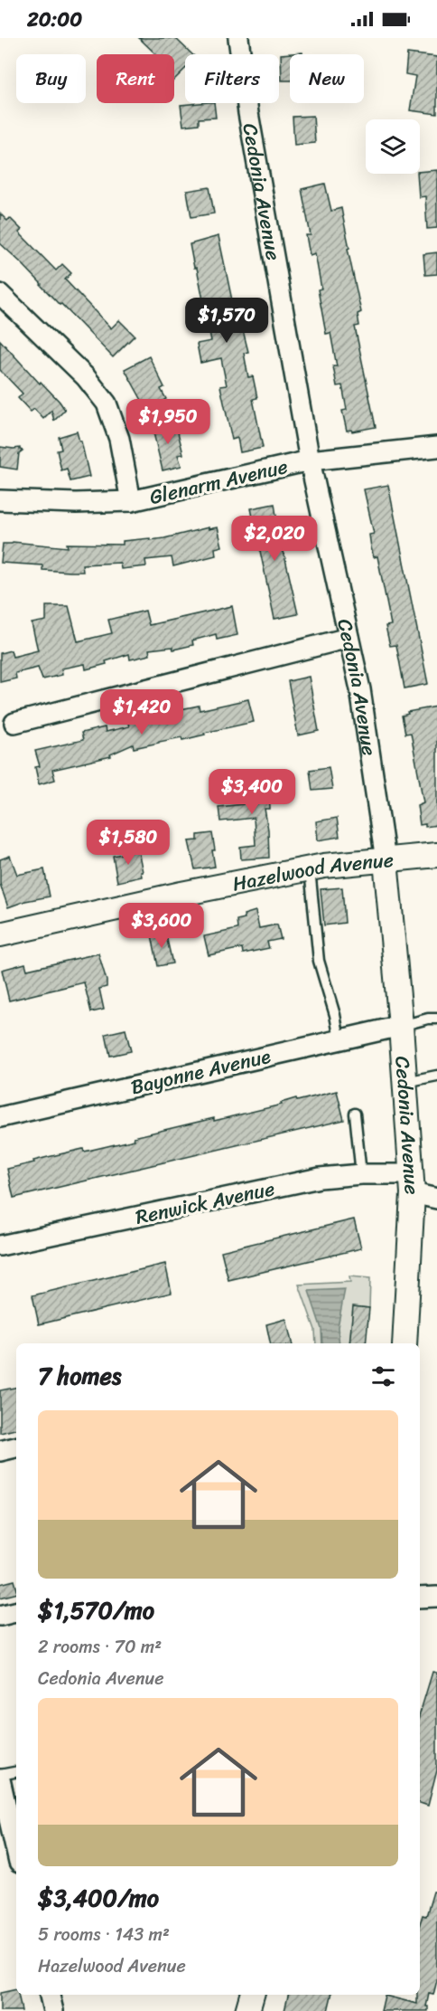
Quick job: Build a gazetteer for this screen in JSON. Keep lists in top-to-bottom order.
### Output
{
  "streets": {
    "street": [
      "Cedonia Avenue",
      "Glenarm Avenue",
      "Hazelwood Avenue",
      "Bayonne Avenue",
      "Renwick Avenue"
    ]
  },
  "crossings": [
    ["Cedonia Avenue", "Glenarm Avenue"],
    ["Cedonia Avenue", "Hazelwood Avenue"],
    ["Cedonia Avenue", "Bayonne Avenue"],
    ["Cedonia Avenue", "Renwick Avenue"]
  ],
  "page": {
    "status": "20:00",
    "chip": [
      "Buy",
      "Rent",
      "Filters",
      "New"
    ],
    "price": [
      "$1,570",
      "$1,950",
      "$2,020",
      "$1,420",
      "$3,400",
      "$1,580",
      "$3,600"
    ],
    "heading": "7 homes",
    "list": [
      {
        "name": "$1,570/mo",
        "note": "2 rooms · 70 m² · Cedonia Avenue"
      },
      {
        "name": "$3,400/mo",
        "note": "5 rooms · 143 m² · Hazelwood Avenue"
      }
    ]
  }
}
